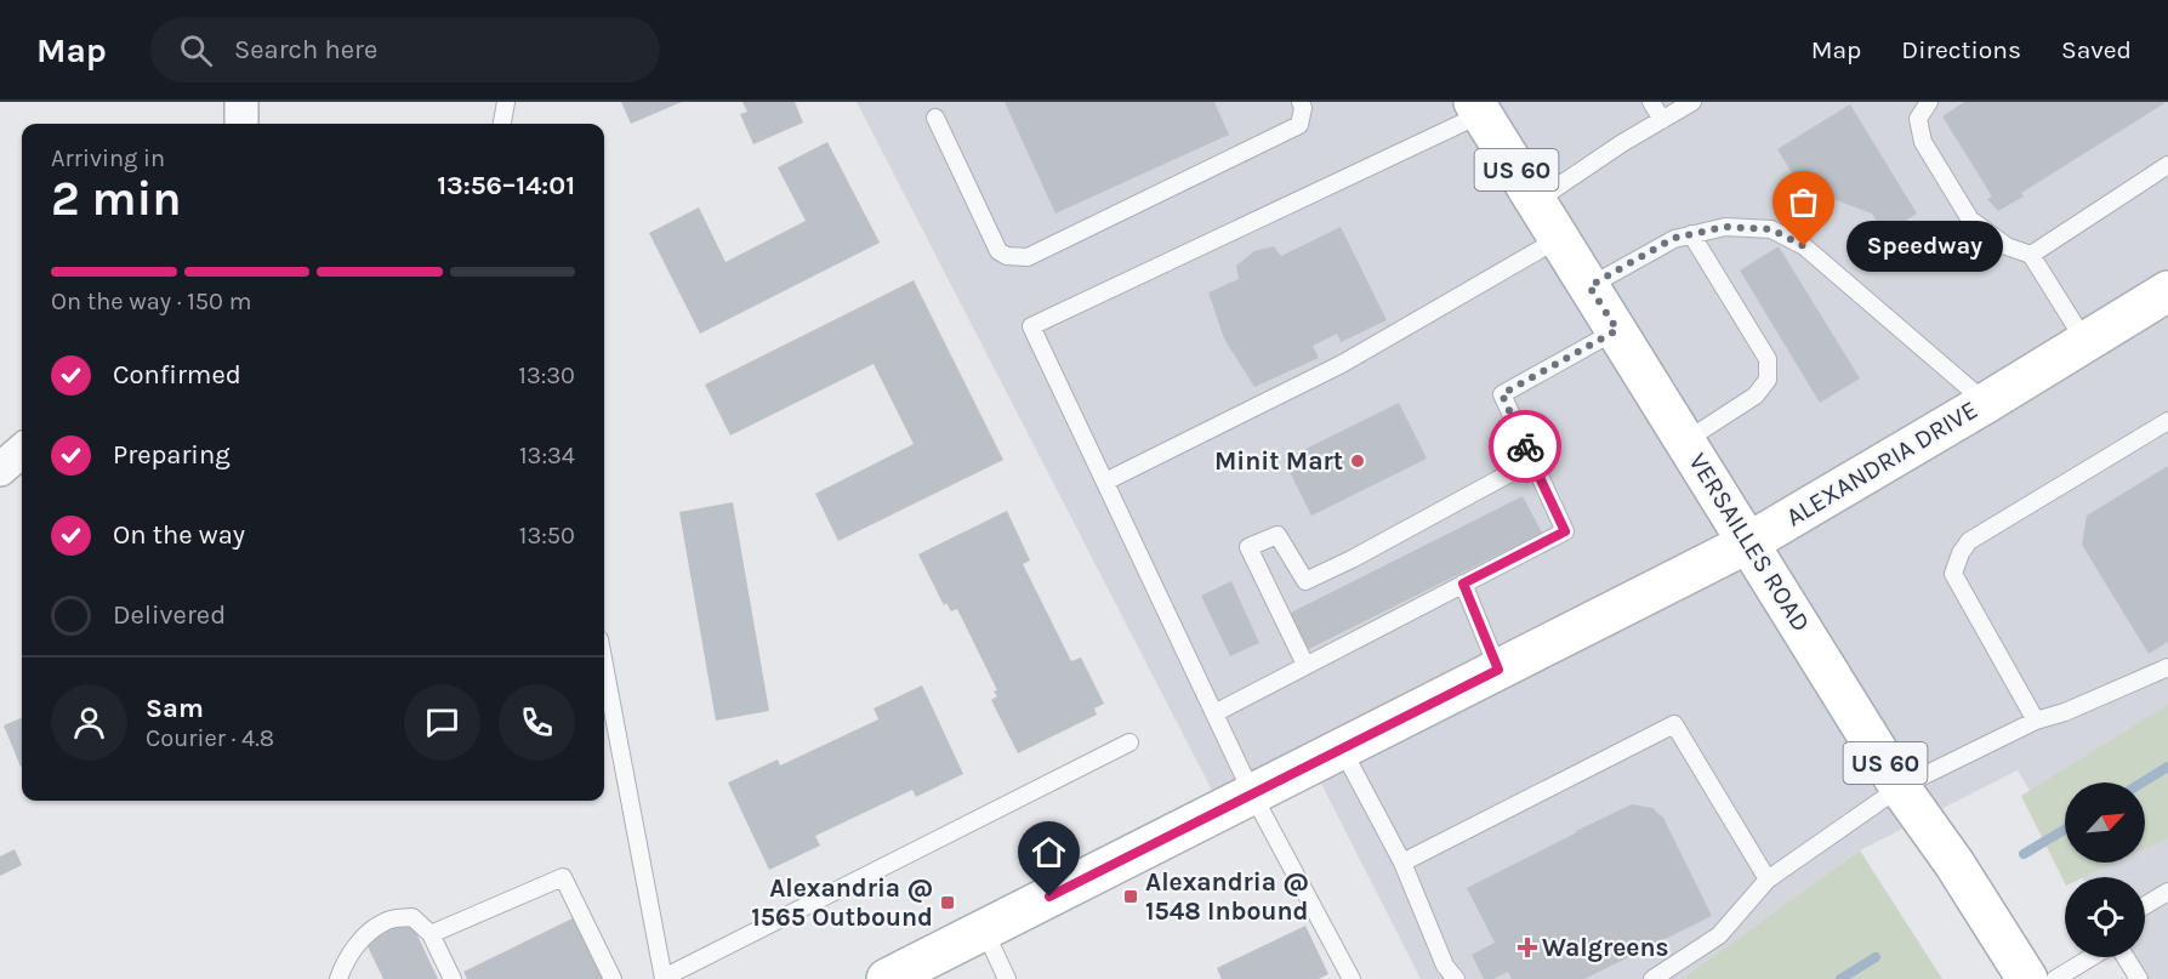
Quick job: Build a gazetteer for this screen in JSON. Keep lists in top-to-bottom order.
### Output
{
  "streets": {
    "main road": ["US 60", "ALEXANDRIA DRIVE", "VERSAILLES ROAD"]
  },
  "crossings": [
    ["ALEXANDRIA DRIVE", "VERSAILLES ROAD"]
  ],
  "places": {
    "other": ["Speedway", "Minit Mart"],
    "transit": ["Alexandria @ 1548 Inbound", "Alexandria @ 1565 Outbound"],
    "health": ["Walgreens"]
  },
  "north": "top right",
  "page": {
    "header": "Map",
    "search": "Search here",
    "nav": ["Map", "Directions", "Saved"],
    "heading": ["2 min", "Arriving in", "13:56–14:01"],
    "panel": ["Sam", "Courier · 4.8"],
    "bubble": "Speedway",
    "bar": "On the way · 150 m",
    "list": [
      ["Confirmed", "13:30"],
      ["Preparing", "13:34"],
      ["On the way", "13:50"],
      "Delivered"
    ]
  }
}
